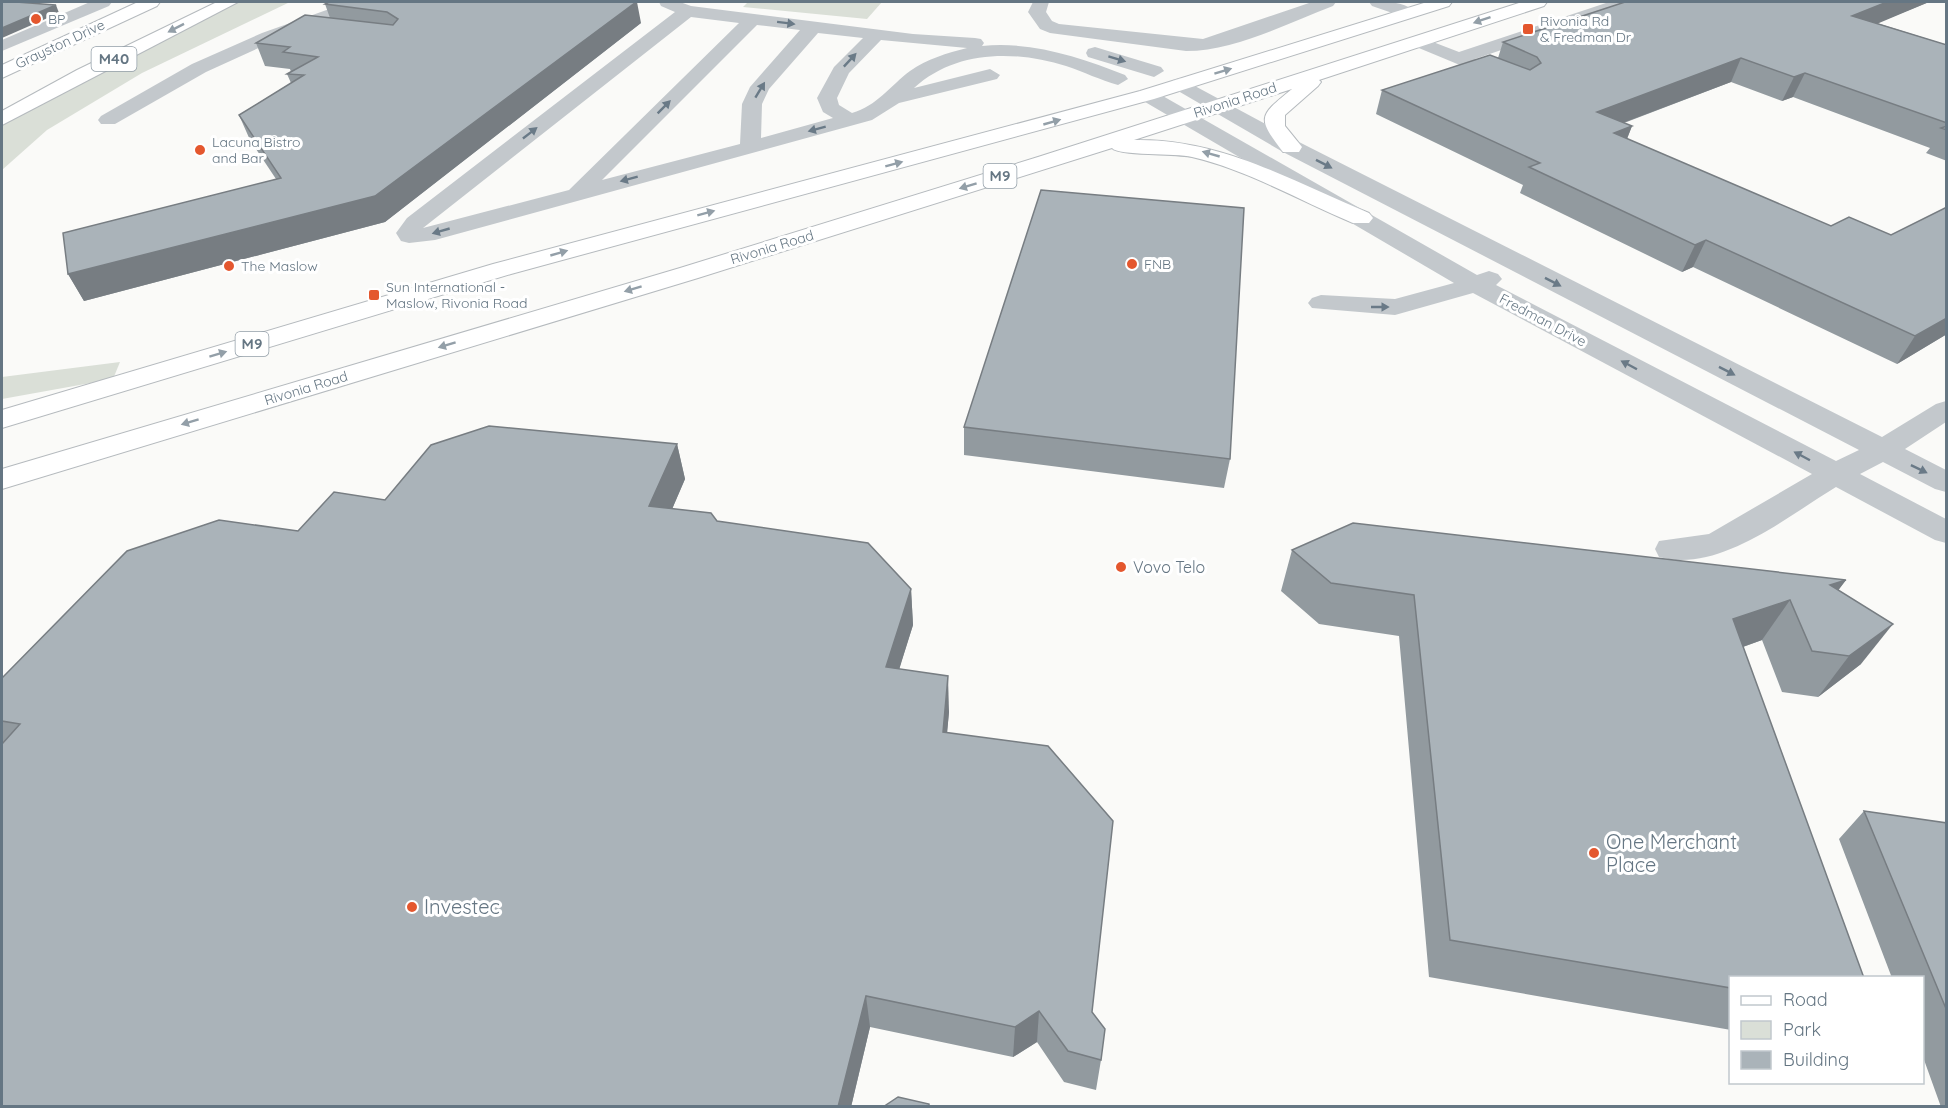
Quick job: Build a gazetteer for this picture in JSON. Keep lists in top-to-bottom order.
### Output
{
  "streets": {
    "main road": [
      "Grayston Drive",
      "M40",
      "Rivonia Road",
      "M9"
    ],
    "street": ["Fredman Drive"]
  },
  "crossings": [
    ["Rivonia Road", "Fredman Drive"]
  ],
  "places": {
    "other": [
      "BP",
      "Lacuna Bistro and Bar",
      "FNB",
      "The Maslow",
      "Vovo Telo",
      "One Merchant Place",
      "Investec"
    ],
    "transit": ["Rivonia Rd & Fredman Dr", "Sun International - Maslow, Rivonia Road"]
  },
  "legend": ["Road", "Park", "Building"]
}
